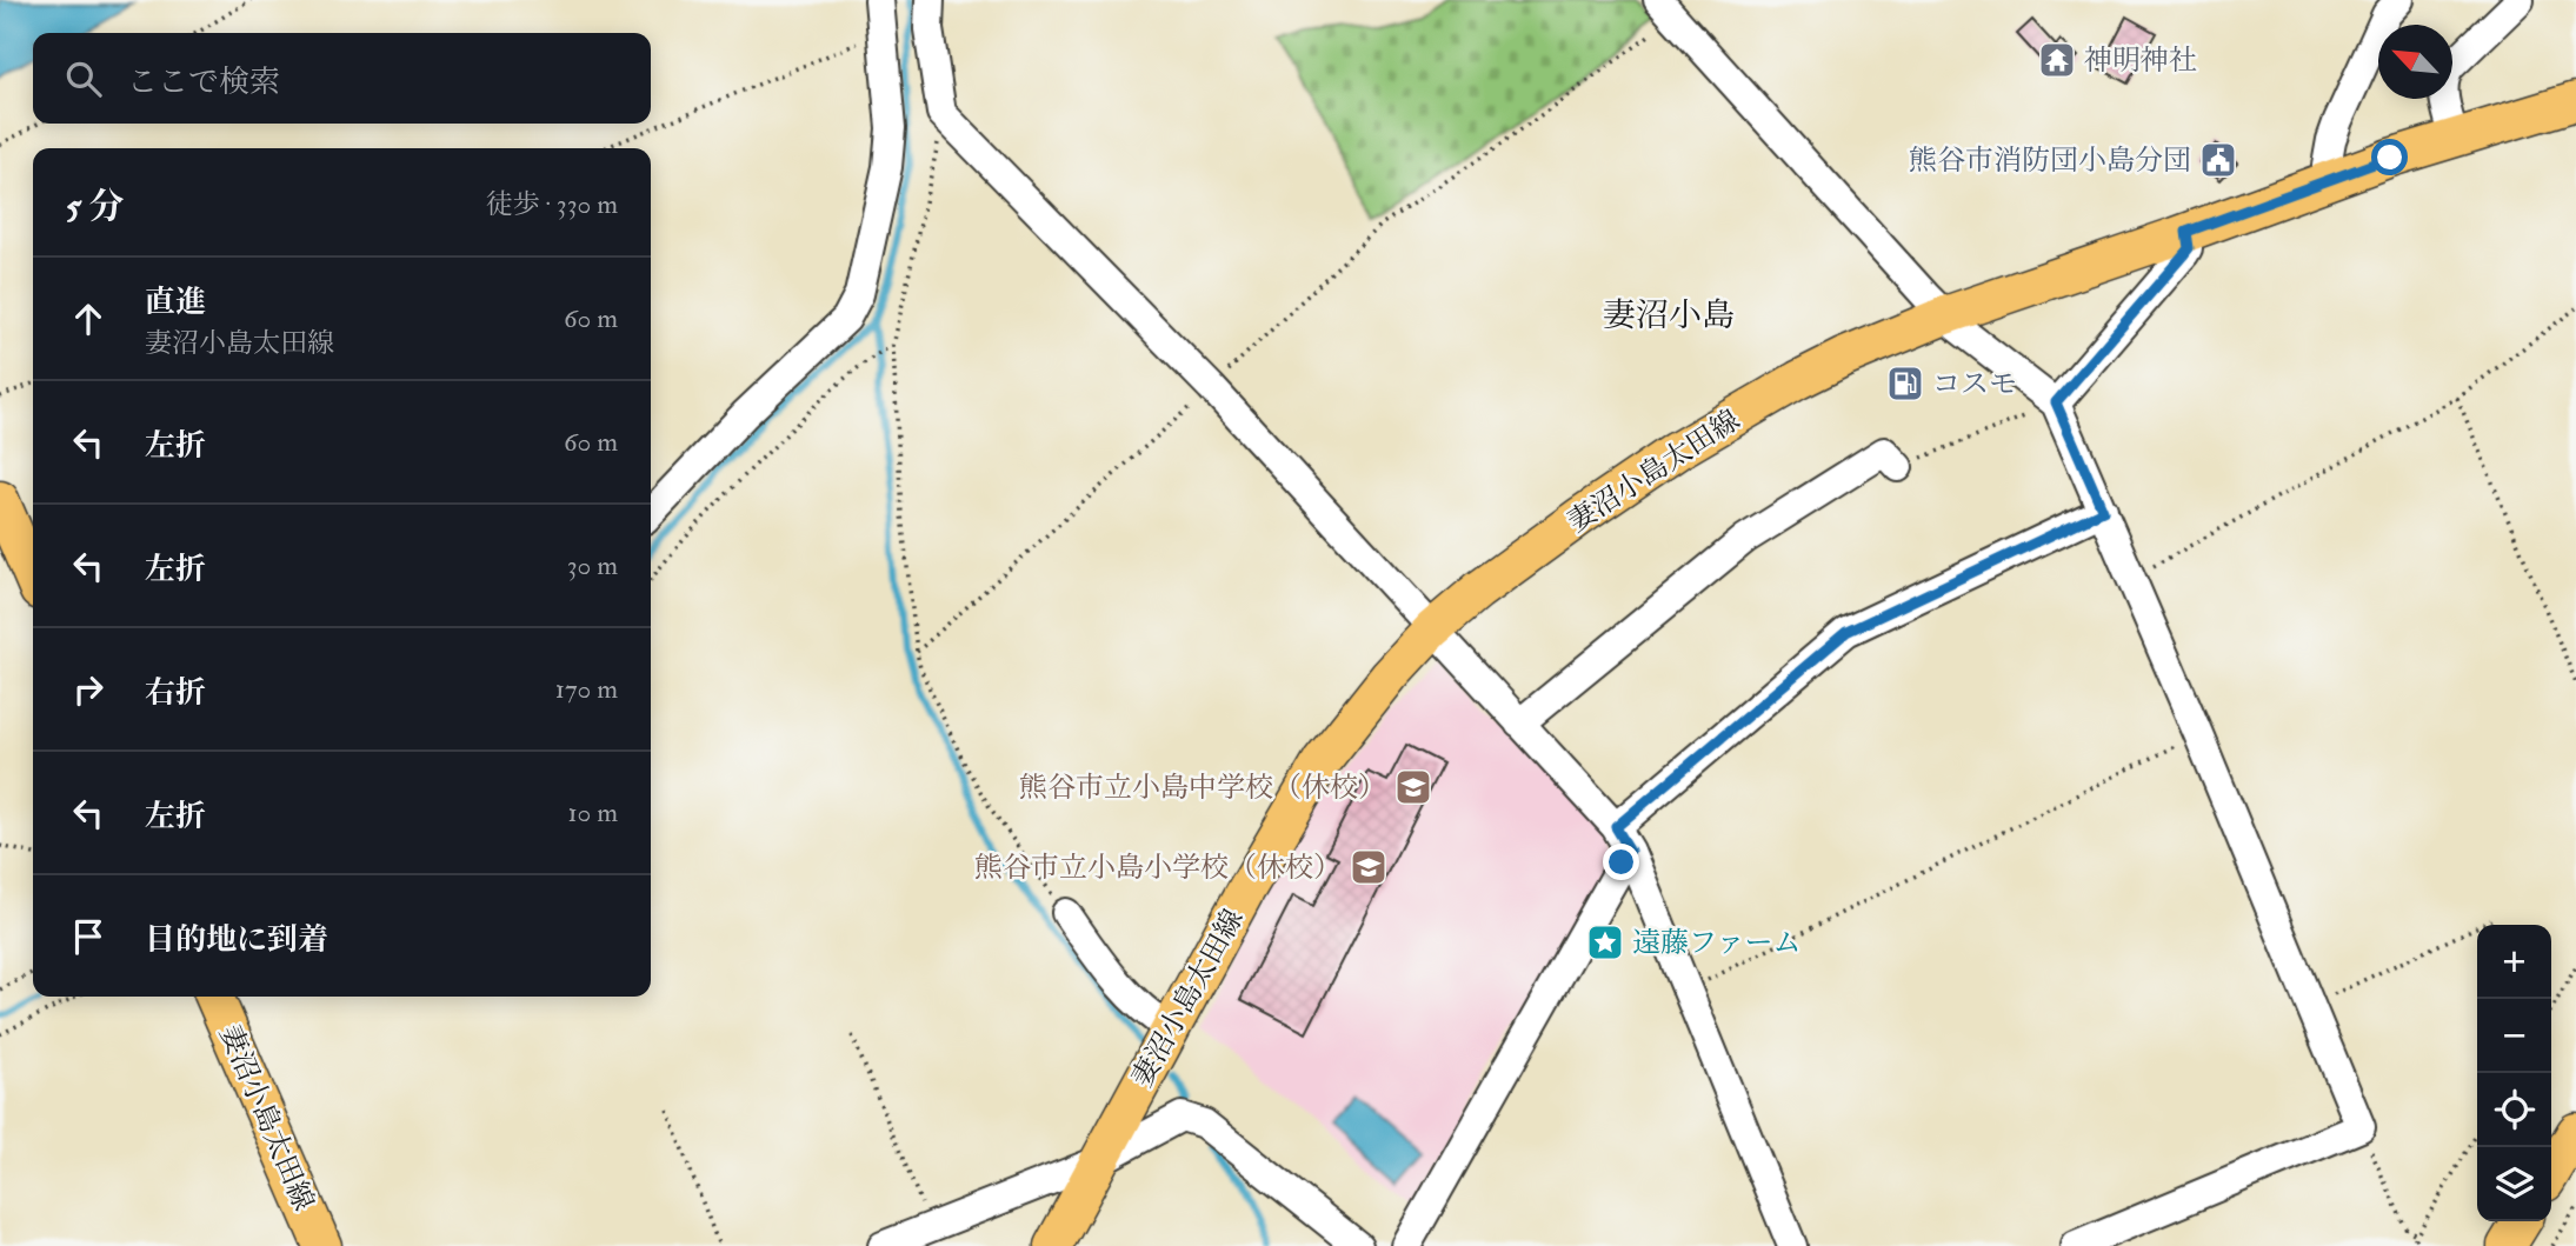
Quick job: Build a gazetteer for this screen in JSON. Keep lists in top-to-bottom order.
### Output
{
  "streets": {
    "main road": ["妻沼小島太田線"]
  },
  "districts": ["妻沼小島"],
  "places": {
    "temple": ["神明神社"],
    "public building": ["熊谷市消防団小島分団"],
    "fuel station": ["コスモ"],
    "school or university": ["熊谷市立小島中学校（休校）", "熊谷市立小島小学校（休校）"],
    "place": ["遠藤ファーム"]
  },
  "north": "top left",
  "page": {
    "search": "ここで検索",
    "heading": ["5 分", "徒歩 · 330 m"],
    "list": [
      ["直進", "妻沼小島太田線", "60 m"],
      ["左折", "60 m"],
      ["左折", "30 m"],
      ["右折", "170 m"],
      ["左折", "10 m"],
      "目的地に到着"
    ],
    "map_buttons": ["+", "−"]
  }
}
